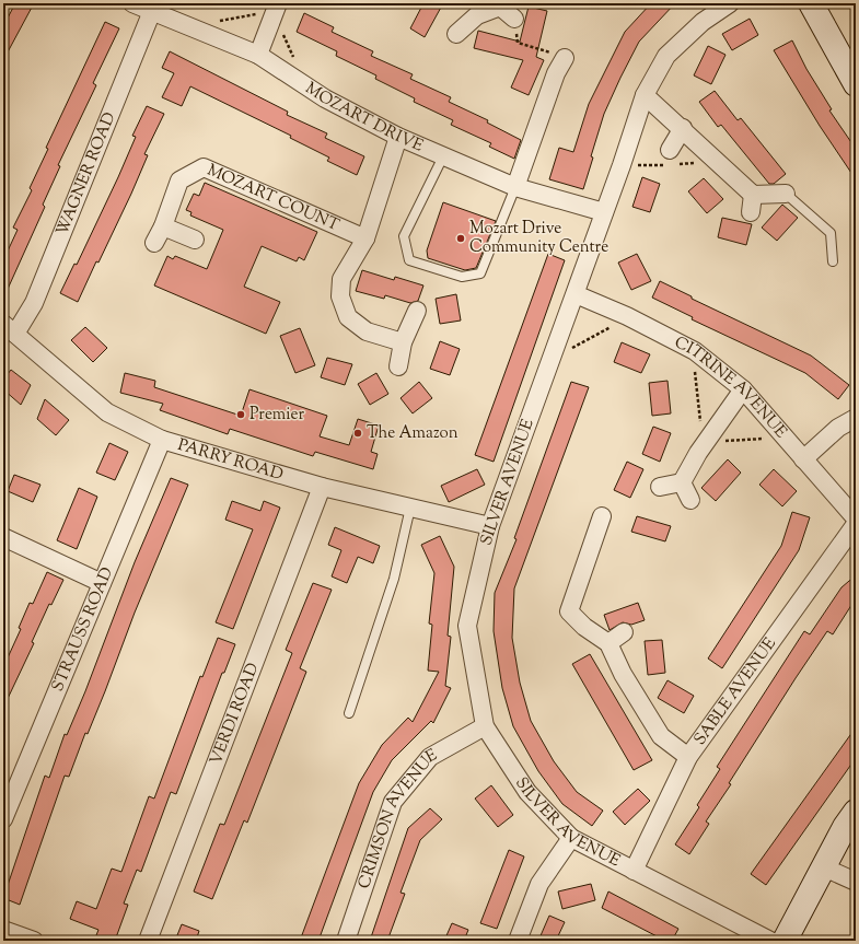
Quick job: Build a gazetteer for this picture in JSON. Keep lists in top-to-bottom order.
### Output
{
  "streets": {
    "street": [
      "MOZART DRIVE",
      "WAGNER ROAD",
      "MOZART COUNT",
      "CITRINE AVENUE",
      "PARRY ROAD",
      "SILVER AVENUE",
      "STRAUSS ROAD",
      "SABLE AVENUE",
      "VERDI ROAD",
      "CRIMSON AVENUE"
    ]
  },
  "crossings": [
    ["MOZART DRIVE", "WAGNER ROAD"],
    ["MOZART DRIVE", "SILVER AVENUE"],
    ["WAGNER ROAD", "PARRY ROAD"],
    ["CITRINE AVENUE", "SILVER AVENUE"],
    ["PARRY ROAD", "SILVER AVENUE"],
    ["PARRY ROAD", "STRAUSS ROAD"],
    ["PARRY ROAD", "VERDI ROAD"],
    ["SILVER AVENUE", "SABLE AVENUE"],
    ["SILVER AVENUE", "CRIMSON AVENUE"]
  ],
  "places": ["Mozart Drive Community Centre", "Premier", "The Amazon"]
}
